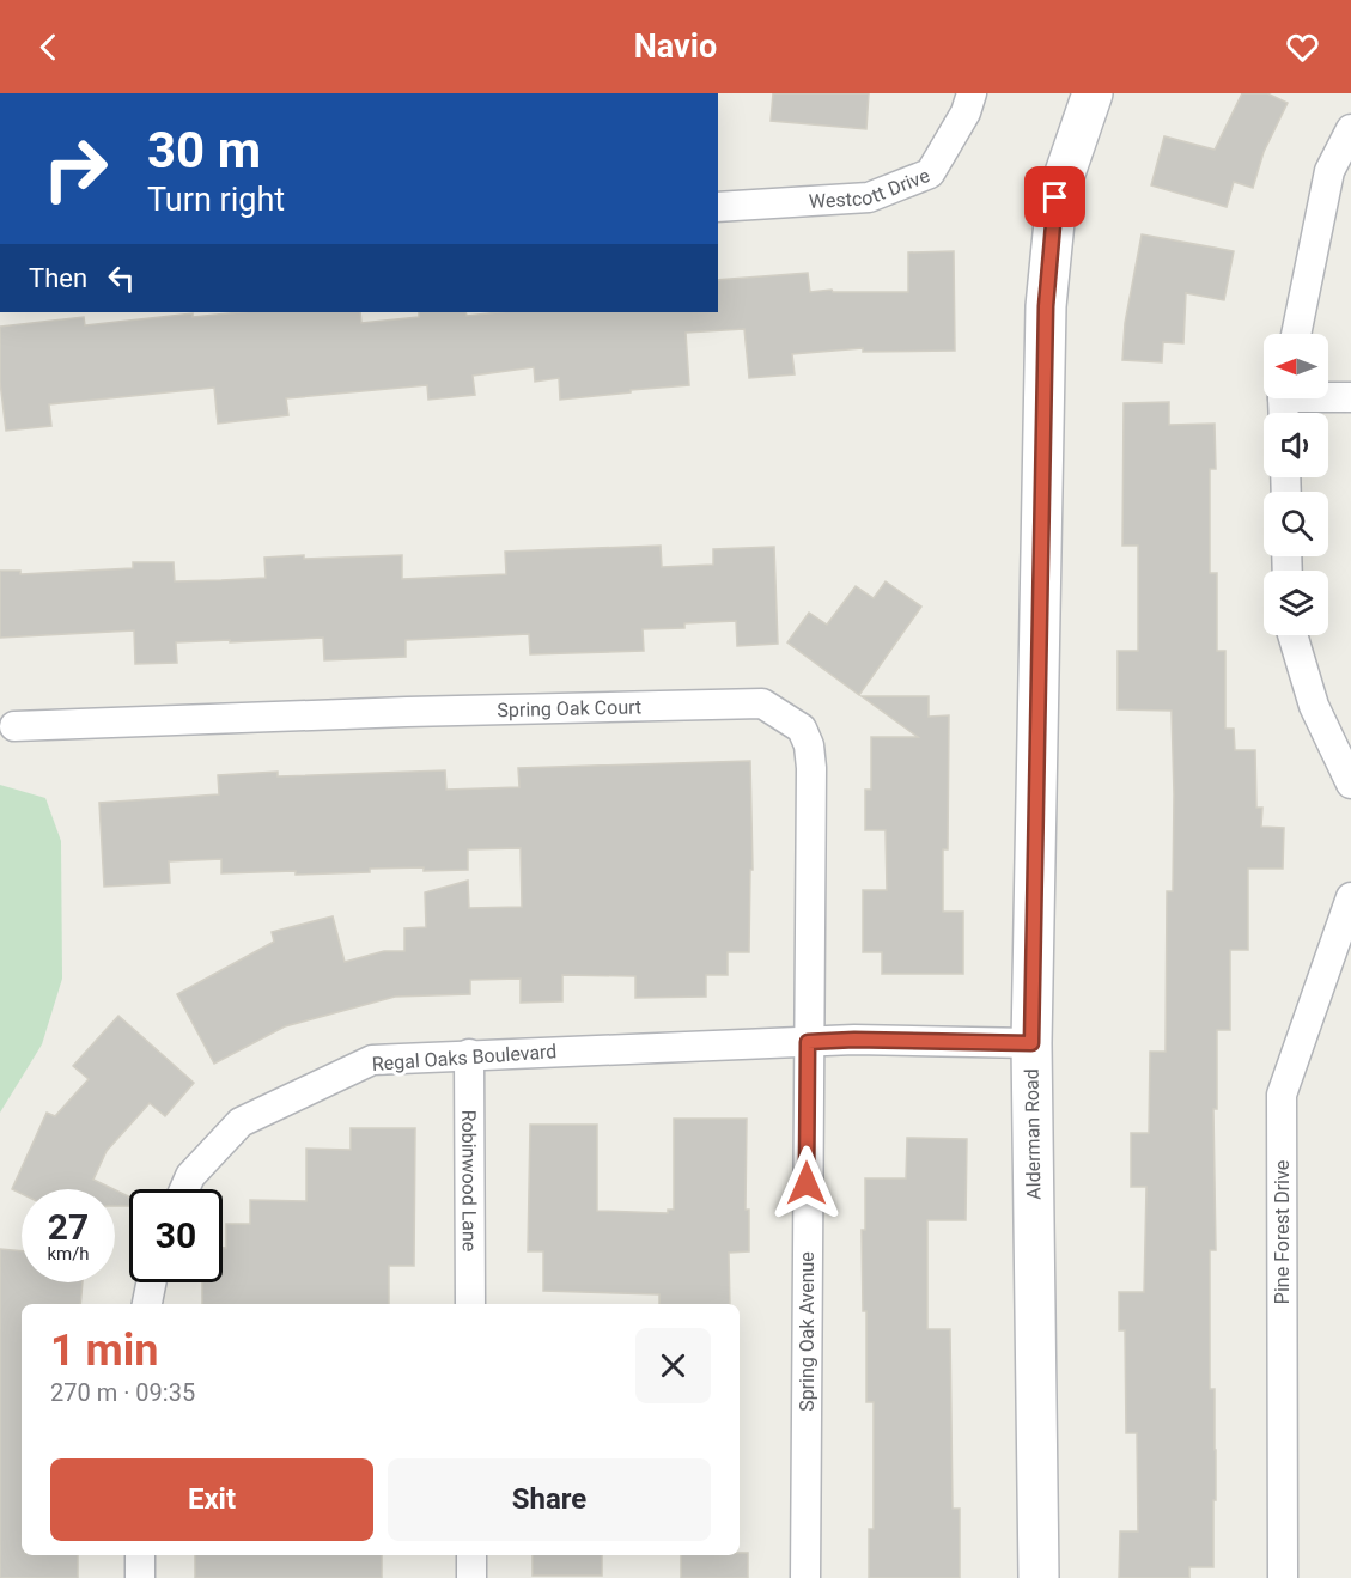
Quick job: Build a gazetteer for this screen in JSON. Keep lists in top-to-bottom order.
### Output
{
  "streets": {
    "street": [
      "Westcott Drive",
      "Spring Oak Court",
      "Regal Oaks Boulevard",
      "Alderman Road",
      "Robinwood Lane",
      "Pine Forest Drive",
      "Spring Oak Avenue"
    ]
  },
  "crossings": [
    ["Spring Oak Court", "Regal Oaks Boulevard"],
    ["Spring Oak Court", "Spring Oak Avenue"],
    ["Regal Oaks Boulevard", "Alderman Road"],
    ["Regal Oaks Boulevard", "Robinwood Lane"],
    ["Regal Oaks Boulevard", "Spring Oak Avenue"]
  ],
  "north": "left",
  "page": {
    "header": "Navio",
    "turn": ["30 m", "Turn right"],
    "then": "Then",
    "speed": "27 km/h",
    "limit": "30",
    "heading": ["1 min", "270 m · 09:35"],
    "buttons": ["Exit", "Share"]
  }
}
